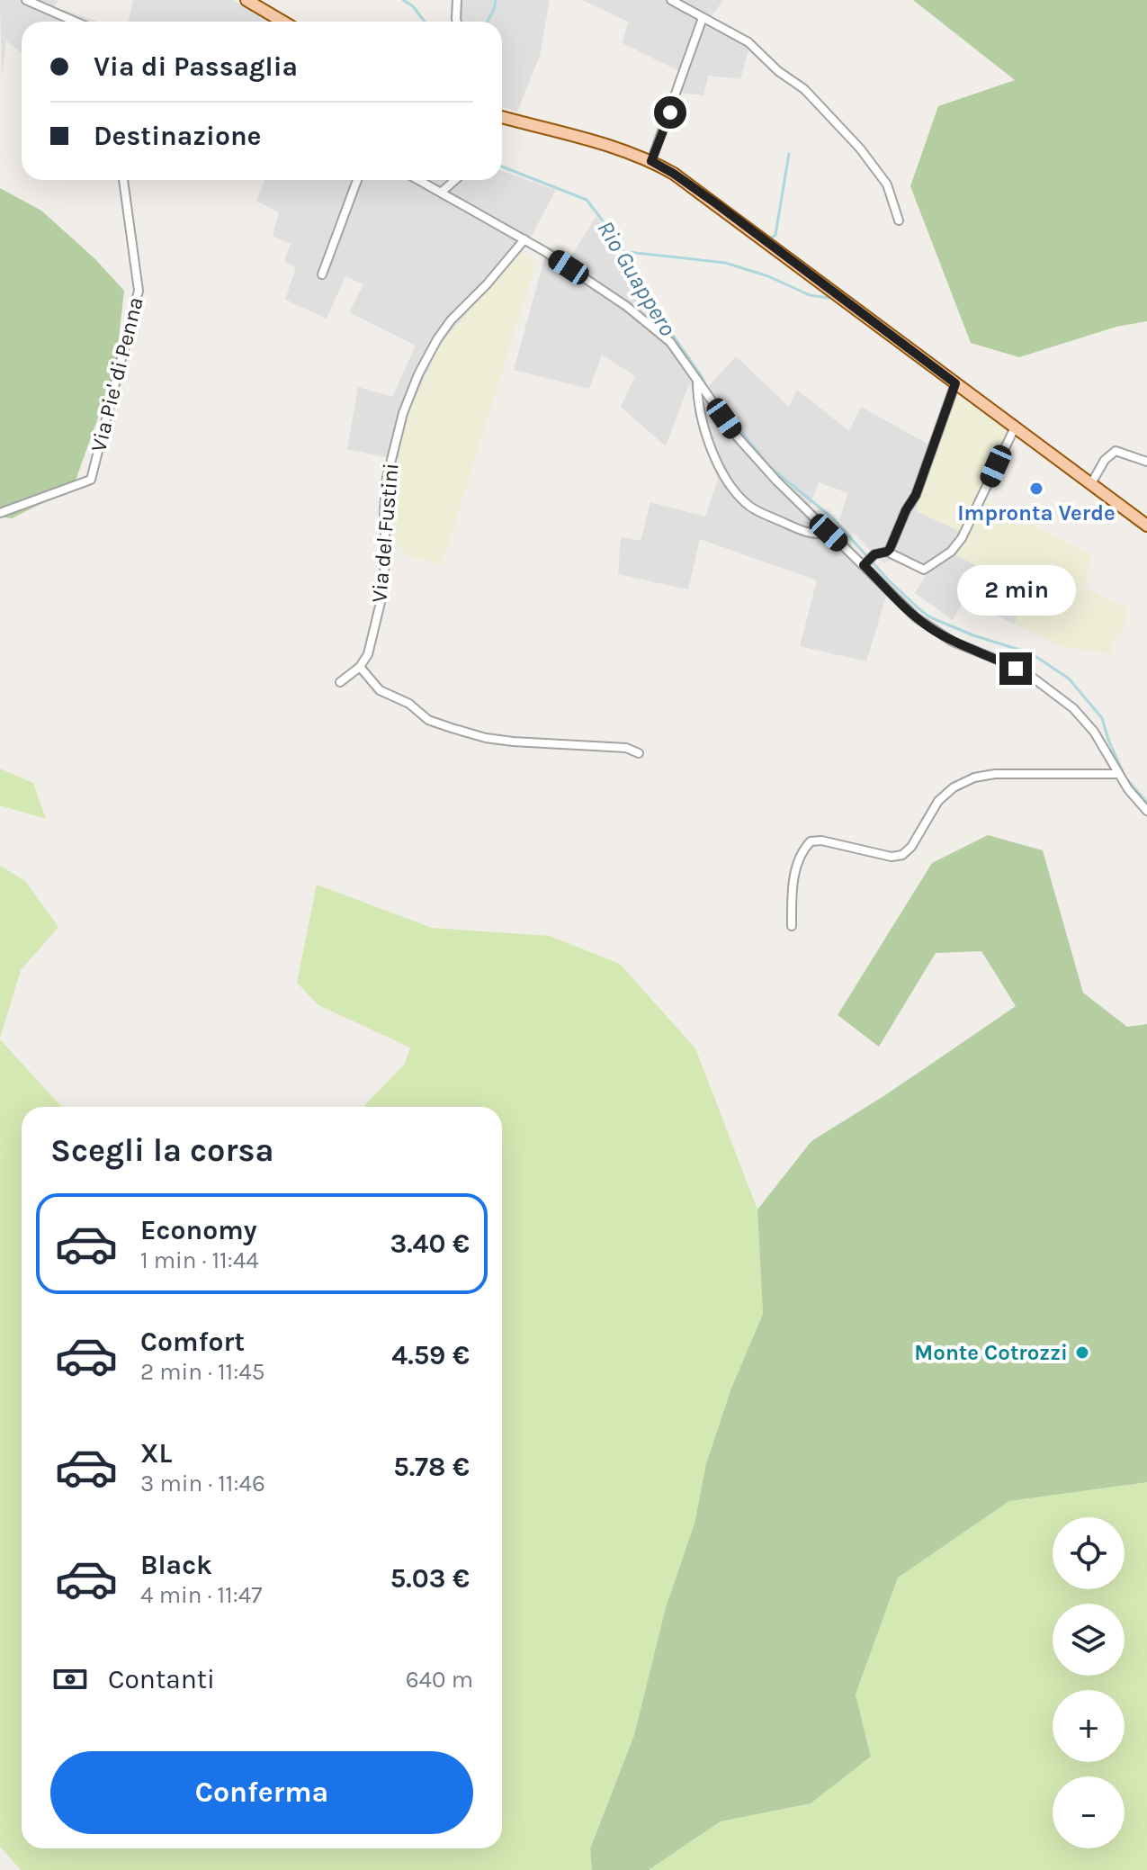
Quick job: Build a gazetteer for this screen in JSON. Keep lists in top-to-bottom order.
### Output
{
  "streets": {
    "street": ["Via Pie' di Penna", "Via del Fustini"]
  },
  "water": ["Rio Guappero"],
  "places": ["Impronta Verde", "Monte Cotrozzi"],
  "page": {
    "banner": ["Via di Passaglia", "Destinazione"],
    "bubble": "2 min",
    "heading": "Scegli la corsa",
    "list": [
      {
        "name": "Economy",
        "note": "1 min · 11:44",
        "value": "3.40 €"
      },
      {
        "name": "Comfort",
        "note": "2 min · 11:45",
        "value": "4.59 €"
      },
      {
        "name": "XL",
        "note": "3 min · 11:46",
        "value": "5.78 €"
      },
      {
        "name": "Black",
        "note": "4 min · 11:47",
        "value": "5.03 €"
      }
    ],
    "map_buttons": ["+", "−"],
    "pay": ["Contanti", "640 m"],
    "buttons": "Conferma"
  }
}
